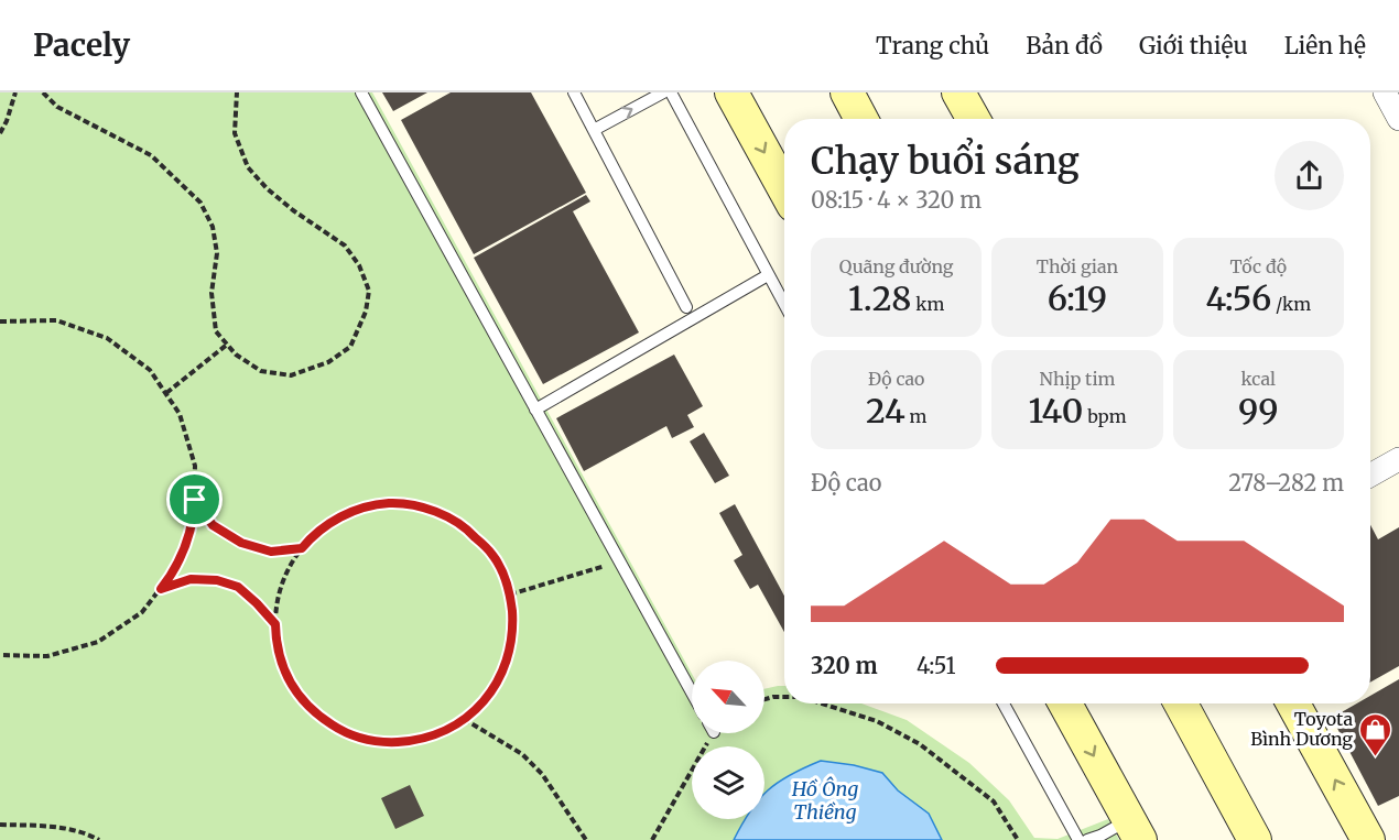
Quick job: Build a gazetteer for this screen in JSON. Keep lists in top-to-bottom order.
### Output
{
  "water": ["Hồ Ông Thiềng"],
  "places": {
    "shop": ["Toyota Bình Dương"]
  },
  "north": "top left",
  "page": {
    "header": "Pacely",
    "nav": [
      "Trang chủ",
      "Bản đồ",
      "Giới thiệu",
      "Liên hệ"
    ],
    "heading": ["Chạy buổi sáng", "08:15 · 4 × 320 m"],
    "stats": [
      ["Quãng đường", "1.28 km"],
      ["Thời gian", "6:19"],
      ["Tốc độ", "4:56 /km"],
      ["Độ cao", "24 m"],
      ["Nhịp tim", "140 bpm"],
      ["kcal", "99"]
    ],
    "chart": ["Độ cao", "278–282 m"],
    "list": [
      {
        "name": "320 m",
        "note": "4:51"
      }
    ]
  }
}
